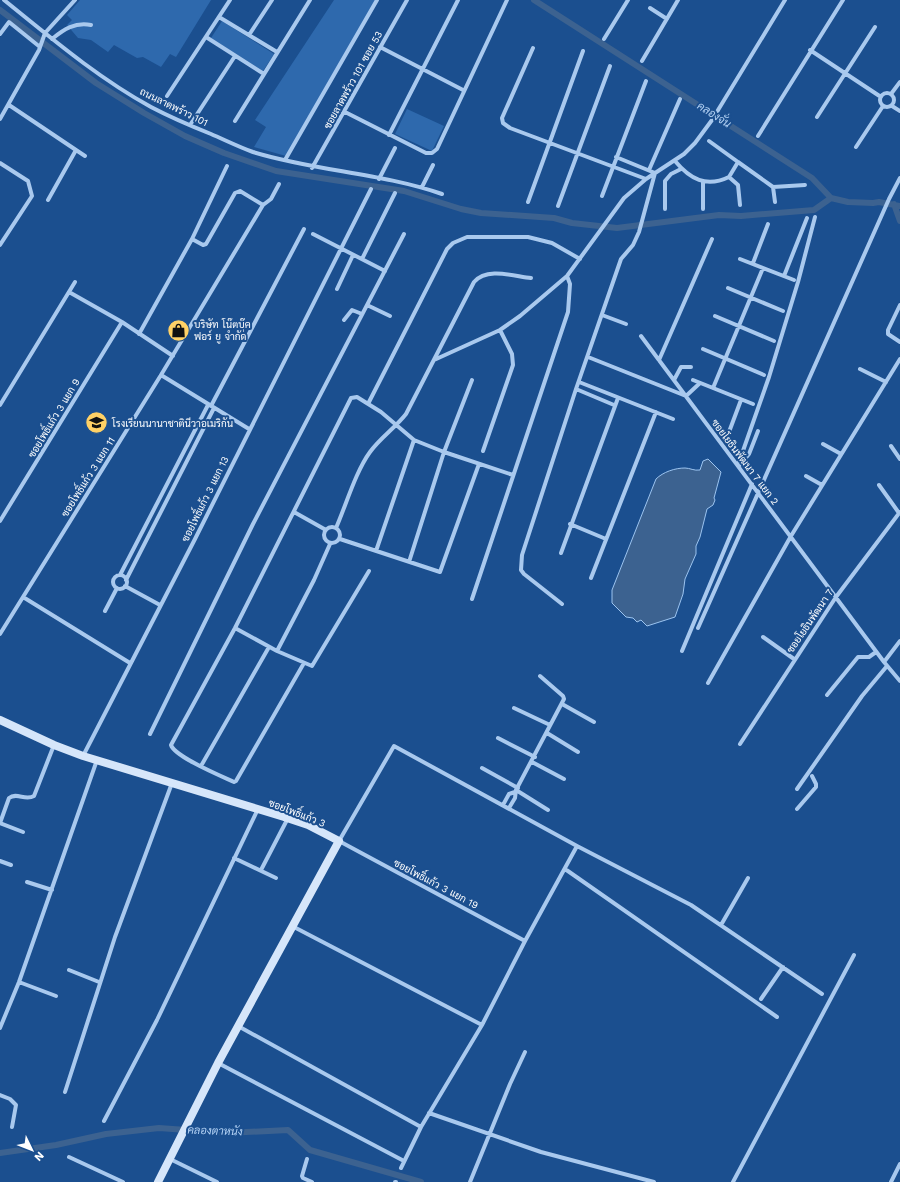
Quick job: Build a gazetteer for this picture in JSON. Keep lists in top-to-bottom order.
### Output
{
  "streets": {
    "street": [
      "ซอยลาดพร้าว 101 ซอย 53",
      "ถนนลาดพร้าว 101",
      "ซอยโพธิ์แก้ว 3 แยก 9",
      "ซอยโยธินพัฒนา 7 แยก 2",
      "ซอยโพธิ์แก้ว 3 แยก 11",
      "ซอยโพธิ์แก้ว 3 แยก 13",
      "ซอยโยธินพัฒนา 7",
      "ซอยโพธิ์แก้ว 3",
      "ซอยโพธิ์แก้ว 3 แยก 19"
    ]
  },
  "crossings": [
    ["ซอยลาดพร้าว 101 ซอย 53", "ถนนลาดพร้าว 101"],
    ["ซอยโยธินพัฒนา 7 แยก 2", "ซอยโยธินพัฒนา 7"],
    ["ซอยโพธิ์แก้ว 3 แยก 13", "ซอยโพธิ์แก้ว 3"],
    ["ซอยโพธิ์แก้ว 3", "ซอยโพธิ์แก้ว 3 แยก 19"]
  ],
  "water": ["คลองจั่น", "คลองตาหนัง"],
  "places": {
    "shop": ["บริษัท โน๊ตบุ๊ค ฟอร์ ยู จำกัด"],
    "school or university": ["โรงเรียนนานาชาตินีวาอเมริกัน"]
  },
  "north": "bottom right"
}
